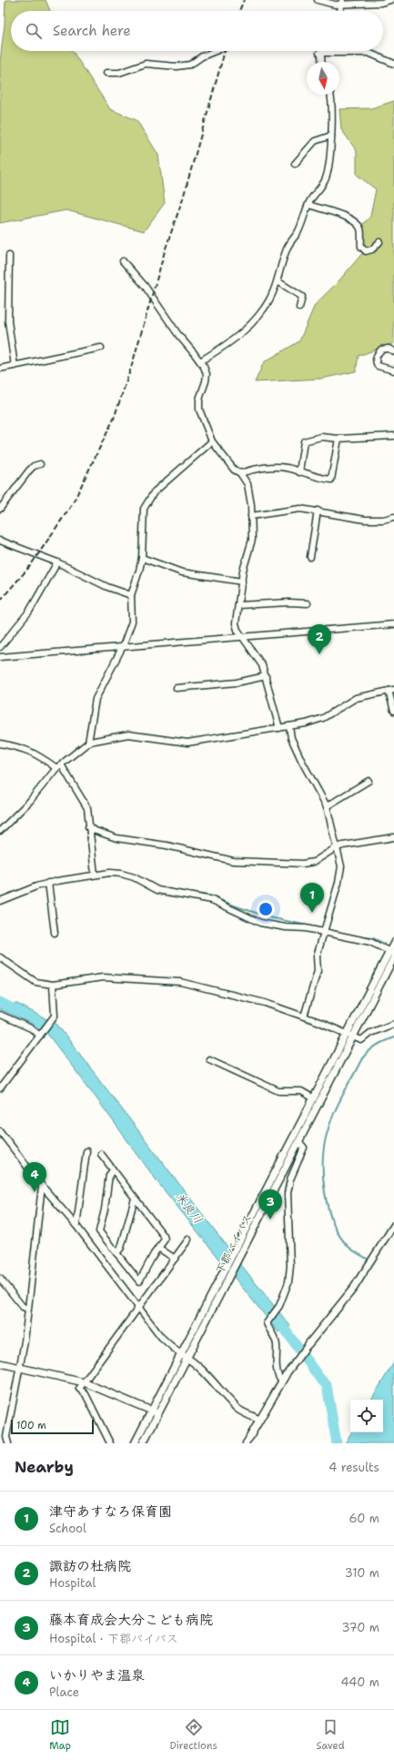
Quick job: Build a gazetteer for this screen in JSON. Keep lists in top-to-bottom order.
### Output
{
  "streets": {
    "street": ["下郡バイパス"]
  },
  "water": ["米良川"],
  "scale_bar": "100 m",
  "north": "bottom",
  "page": {
    "search": "Search here",
    "pins": [
      "2",
      "1",
      "4",
      "3"
    ],
    "scale": "100 m",
    "heading": ["Nearby", "4 results"],
    "list": [
      {
        "mark": "1",
        "name": "津守あすなろ保育園",
        "note": "School",
        "value": "60 m"
      },
      {
        "mark": "2",
        "name": "諏訪の杜病院",
        "note": "Hospital",
        "value": "310 m"
      },
      {
        "mark": "3",
        "name": "藤本育成会大分こども病院",
        "note": "Hospital · 下郡バイパス",
        "value": "370 m"
      },
      {
        "mark": "4",
        "name": "いかりやま温泉",
        "note": "Place",
        "value": "440 m"
      }
    ],
    "nav": ["Map", "Directions", "Saved"]
  }
}
